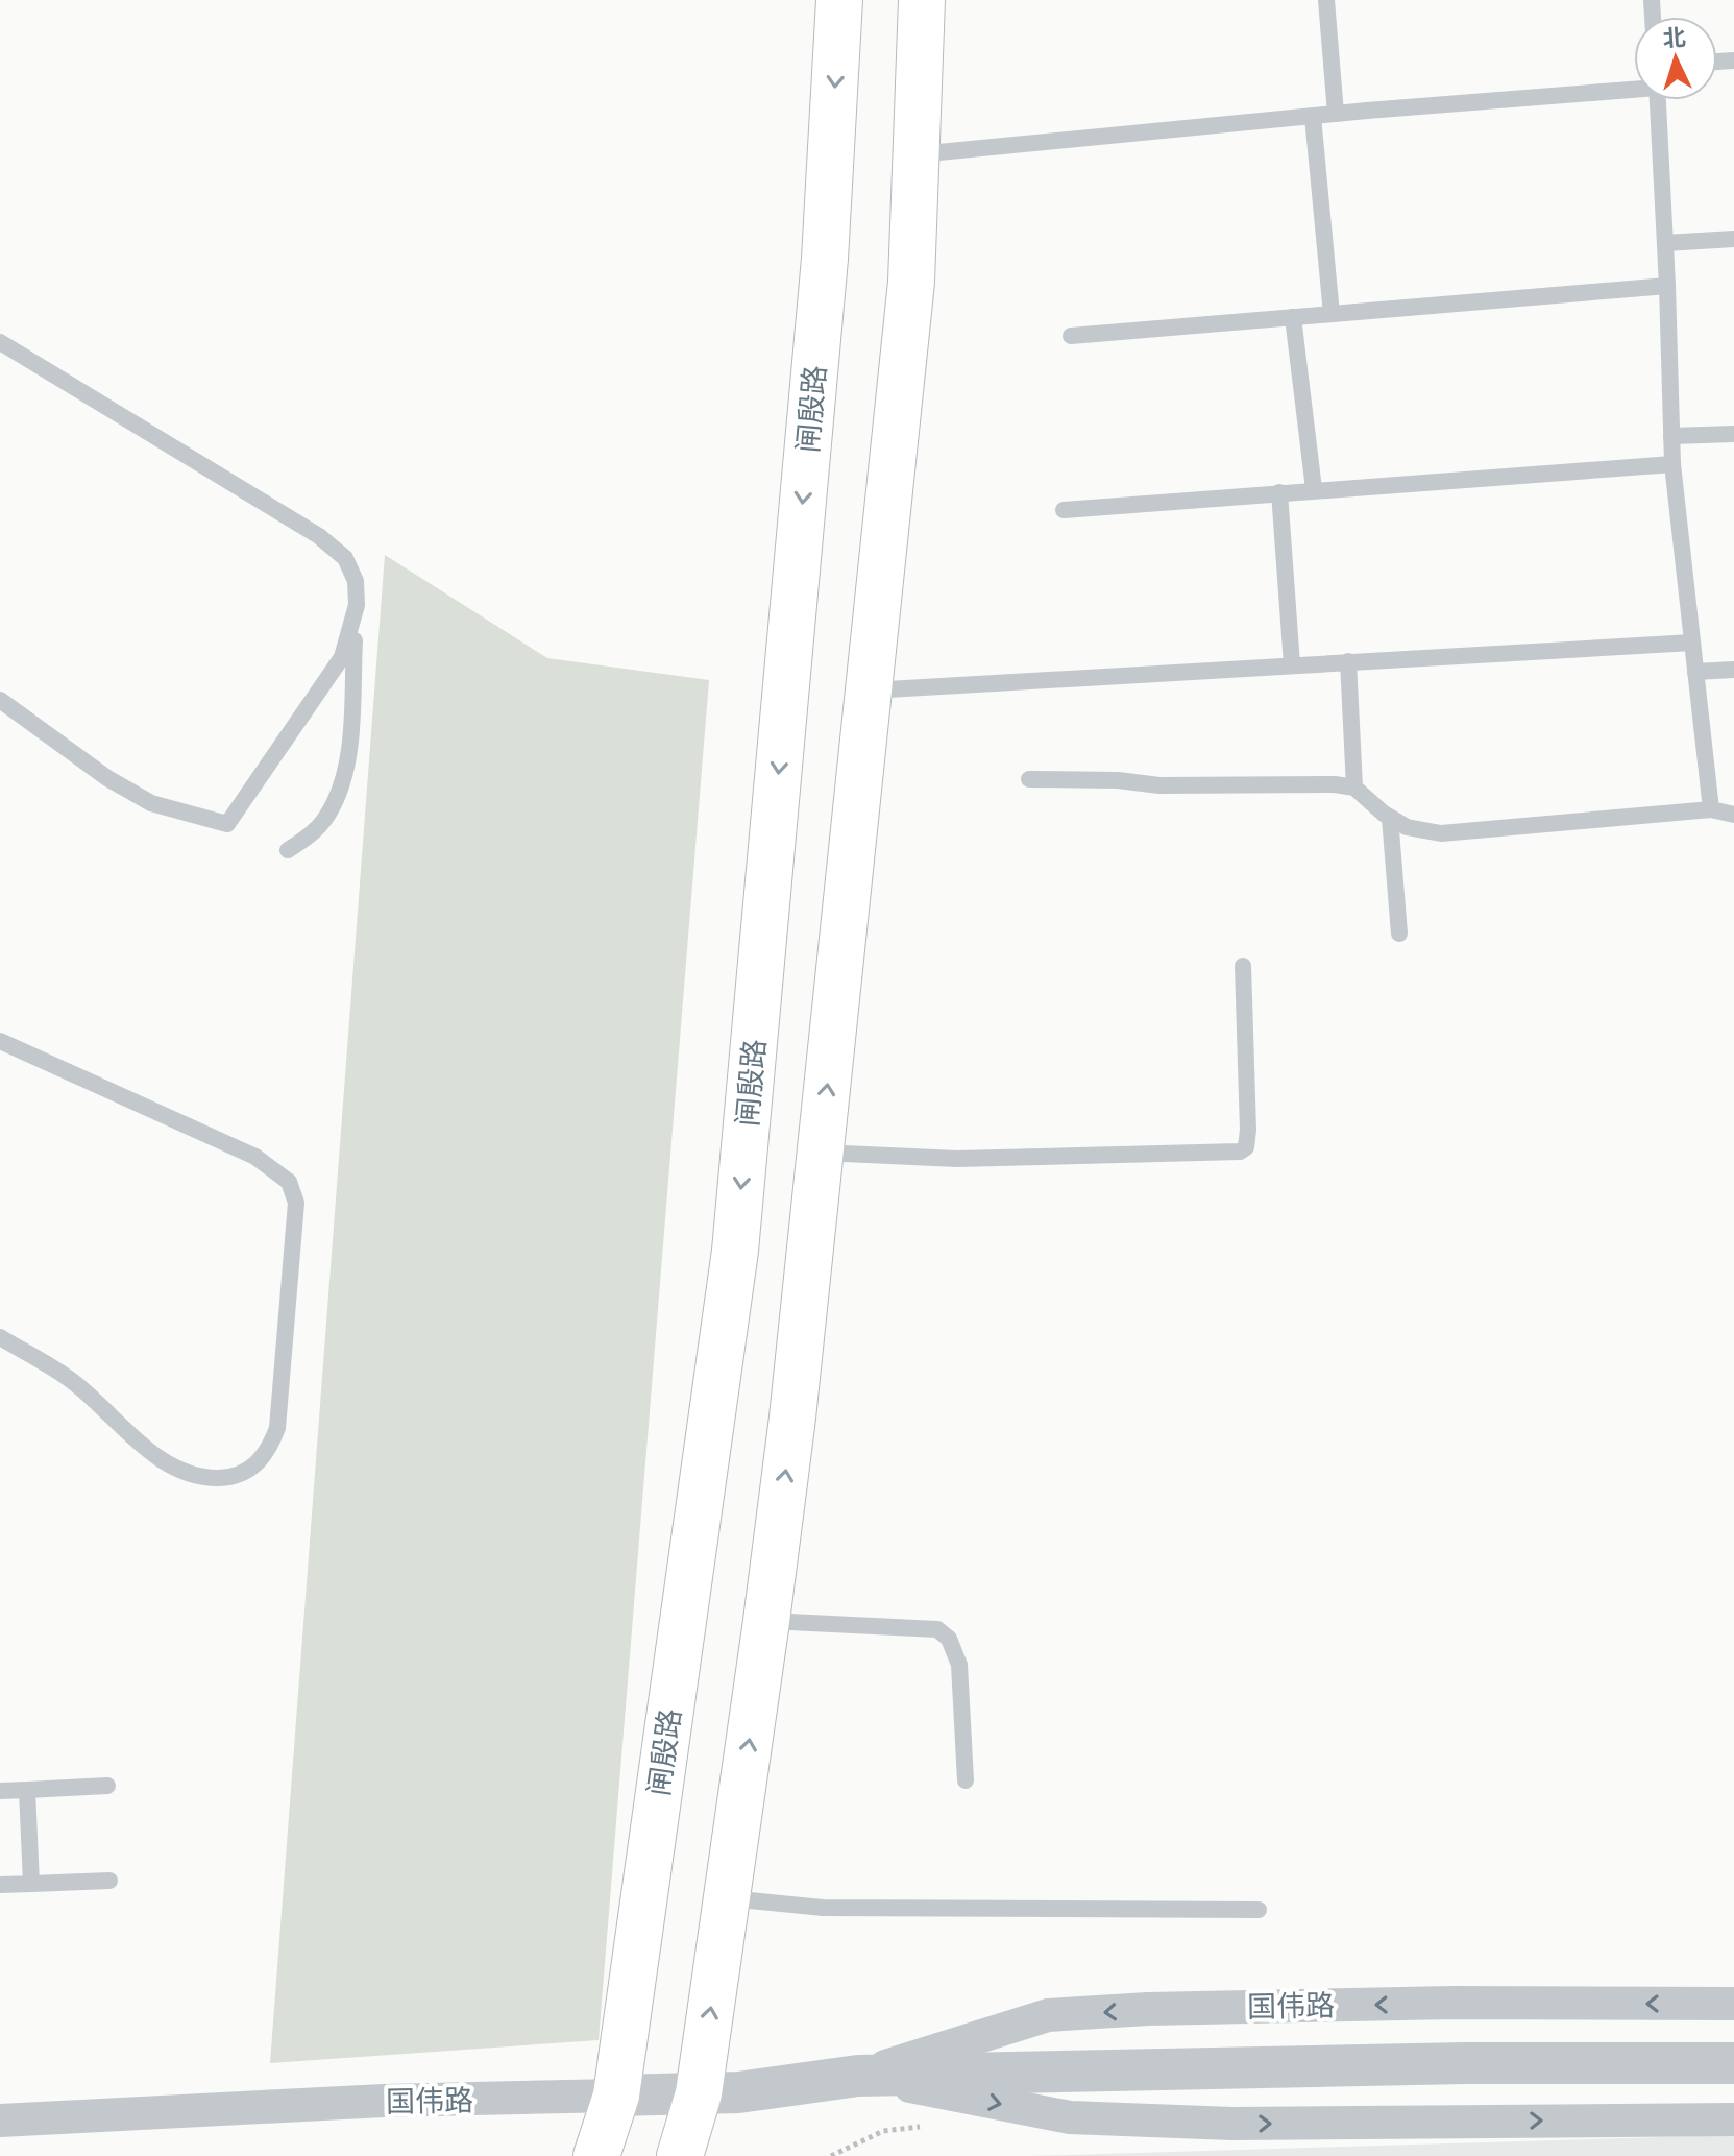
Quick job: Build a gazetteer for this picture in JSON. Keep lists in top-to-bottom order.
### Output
{
  "streets": {
    "main road": ["闸殷路"],
    "street": ["国伟路"]
  },
  "crossings": [
    ["闸殷路", "国伟路"]
  ],
  "north": "top"
}
